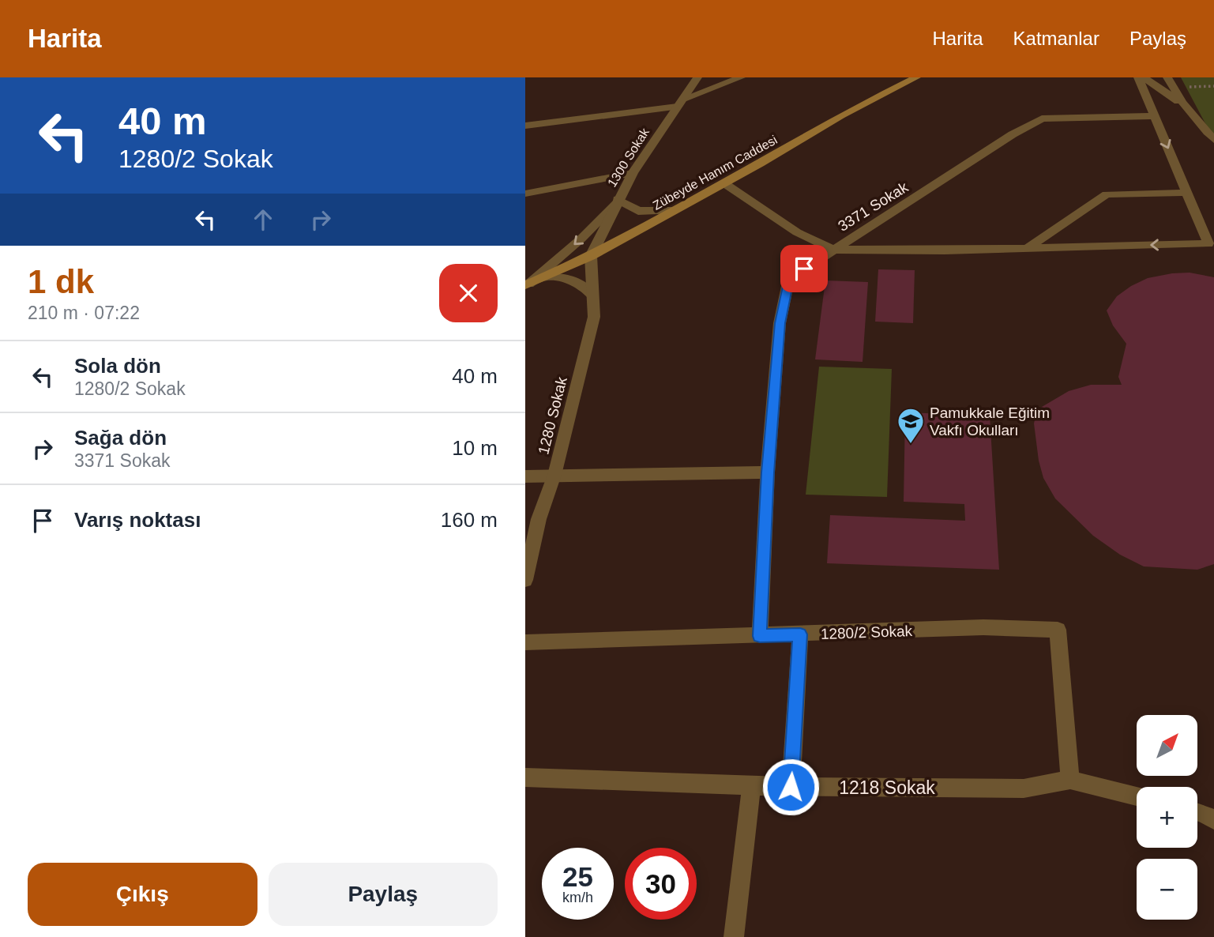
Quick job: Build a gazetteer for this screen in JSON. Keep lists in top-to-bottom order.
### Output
{
  "streets": {
    "main road": ["Zübeyde Hanım Caddesi"],
    "street": [
      "1300 Sokak",
      "3371 Sokak",
      "1280 Sokak",
      "1280/2 Sokak",
      "1218 Sokak"
    ]
  },
  "crossings": [
    ["1300 Sokak", "Zübeyde Hanım Caddesi"],
    ["1300 Sokak", "1280 Sokak"],
    ["Zübeyde Hanım Caddesi", "1280 Sokak"],
    ["3371 Sokak", "1280/2 Sokak"],
    ["1280/2 Sokak", "1218 Sokak"]
  ],
  "places": {
    "school or university": ["Pamukkale Eğitim Vakfı Okulları"]
  },
  "north": "top right",
  "page": {
    "header": "Harita",
    "nav": ["Harita", "Katmanlar", "Paylaş"],
    "turn": ["40 m", "1280/2 Sokak"],
    "heading": ["1 dk", "210 m · 07:22"],
    "list": [
      {
        "name": "Sola dön",
        "note": "1280/2 Sokak",
        "value": "40 m"
      },
      {
        "name": "Sağa dön",
        "note": "3371 Sokak",
        "value": "10 m"
      },
      {
        "name": "Varış noktası",
        "value": "160 m"
      }
    ],
    "map_buttons": ["+", "−"],
    "speed": "25 km/h",
    "limit": "30",
    "buttons": ["Çıkış", "Paylaş"]
  }
}
